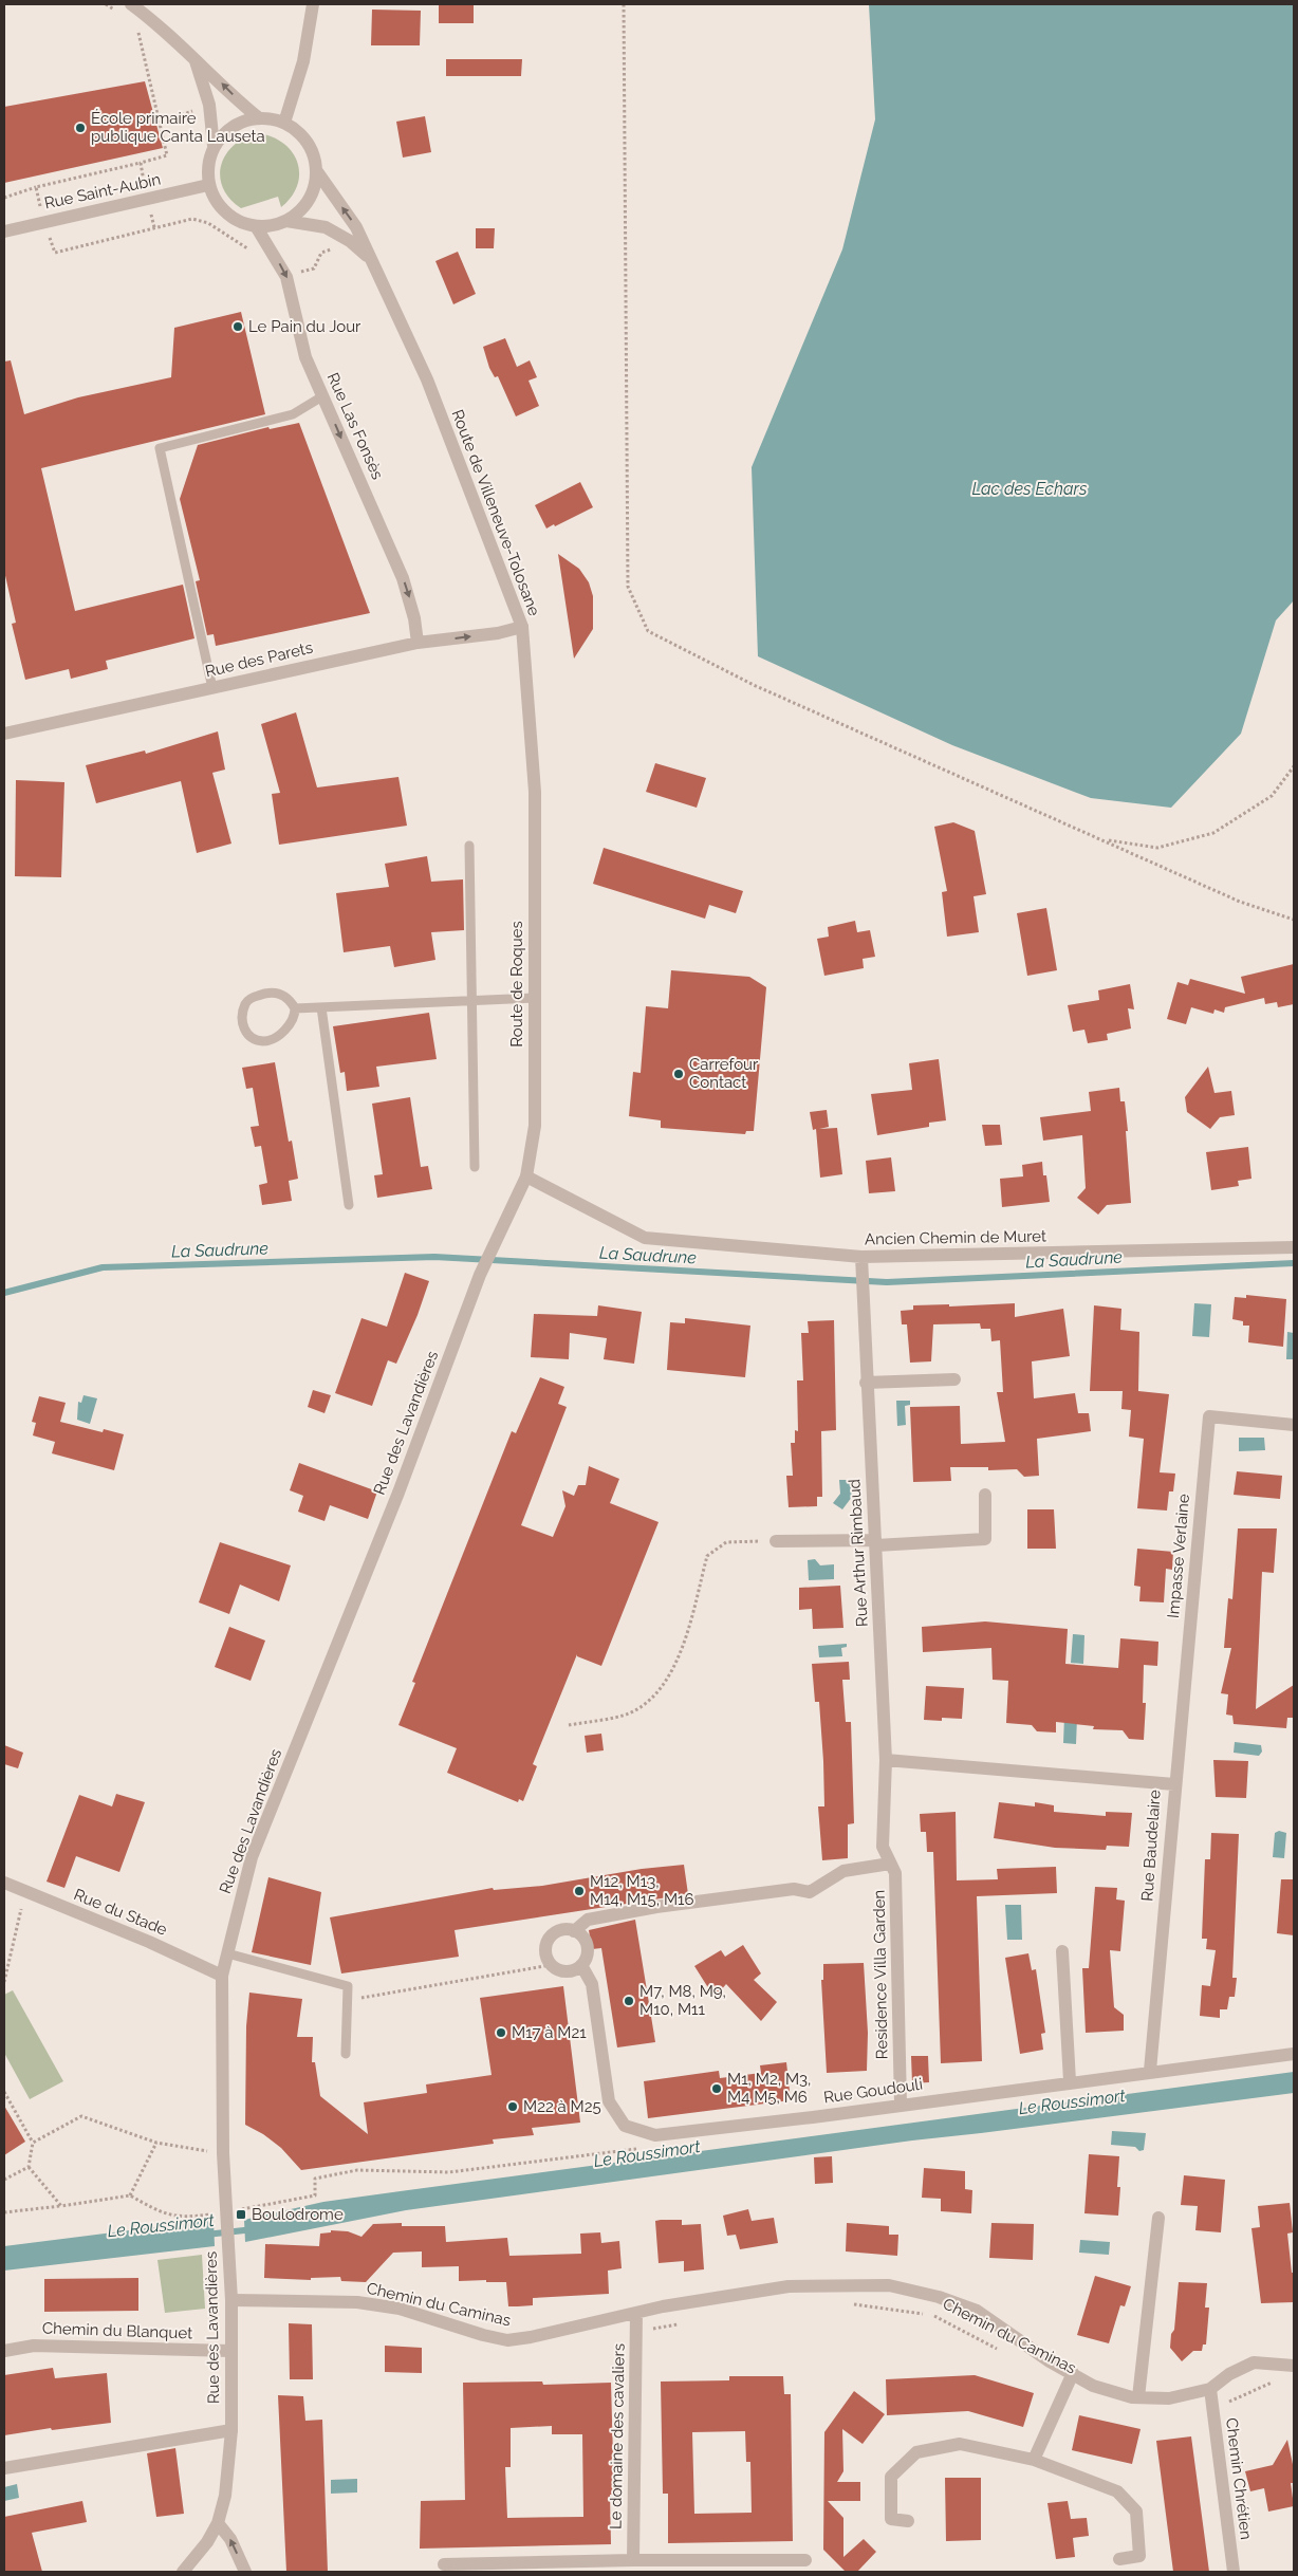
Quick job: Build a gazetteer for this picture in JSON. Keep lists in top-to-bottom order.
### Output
{
  "streets": {
    "street": [
      "Rue Saint-Aubin",
      "Rue Las Fonsès",
      "Route de Villeneuve-Tolosane",
      "Rue des Parets",
      "Route de Roques",
      "Ancien Chemin de Muret",
      "Rue des Lavandières",
      "Rue Arthur Rimbaud",
      "Impasse Verlaine",
      "Rue Baudelaire",
      "Rue du Stade",
      "Residence Villa Garden",
      "Rue Goudouli",
      "Chemin du Caminas",
      "Chemin du Blanquet",
      "Le domaine des cavaliers",
      "Chemin Chrétien"
    ]
  },
  "crossings": [
    ["Rue Saint-Aubin", "Rue Las Fonsès"],
    ["Rue Saint-Aubin", "Route de Villeneuve-Tolosane"],
    ["Rue Las Fonsès", "Route de Villeneuve-Tolosane"],
    ["Rue Las Fonsès", "Rue des Parets"],
    ["Route de Villeneuve-Tolosane", "Rue des Parets"],
    ["Route de Villeneuve-Tolosane", "Route de Roques"],
    ["Route de Roques", "Ancien Chemin de Muret"],
    ["Route de Roques", "Rue des Lavandières"],
    ["Ancien Chemin de Muret", "Rue des Lavandières"],
    ["Ancien Chemin de Muret", "Rue Arthur Rimbaud"],
    ["Rue des Lavandières", "Rue du Stade"],
    ["Rue des Lavandières", "Chemin du Caminas"],
    ["Rue des Lavandières", "Chemin du Blanquet"],
    ["Rue Arthur Rimbaud", "Rue Baudelaire"],
    ["Rue Arthur Rimbaud", "Residence Villa Garden"],
    ["Impasse Verlaine", "Rue Baudelaire"],
    ["Rue Baudelaire", "Rue Goudouli"],
    ["Residence Villa Garden", "Rue Goudouli"],
    ["Chemin du Caminas", "Le domaine des cavaliers"],
    ["Chemin du Caminas", "Chemin Chrétien"]
  ],
  "one_way": ["Rue Las Fonsès"],
  "water": ["Lac des Echars", "La Saudrune", "Le Roussimort"],
  "places": {
    "other": [
      "École primaire publique Canta Lauseta",
      "Le Pain du Jour",
      "Carrefour Contact",
      "M12, M13, M14, M15, M16",
      "M7, M8, M9, M10, M11",
      "M17 à M21",
      "M1, M2, M3, M4 M5, M6",
      "M22 à M25"
    ],
    "transit": ["Boulodrome"]
  }
}
